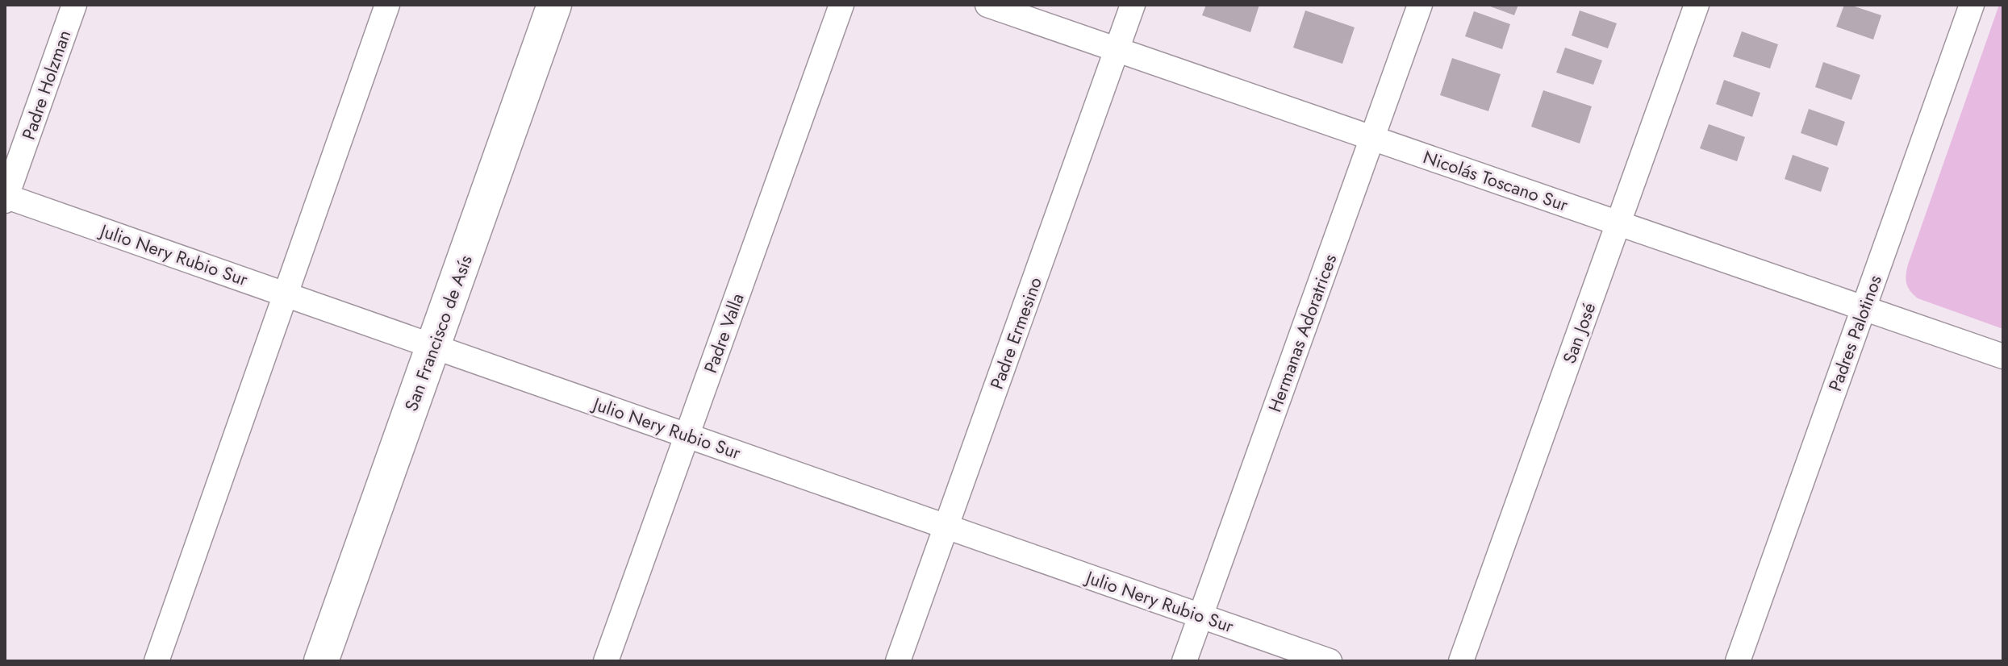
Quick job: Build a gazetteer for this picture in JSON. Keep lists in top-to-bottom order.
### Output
{
  "streets": {
    "street": [
      "Padre Holzman",
      "Nicolás Toscano Sur",
      "Julio Nery Rubio Sur",
      "San Francisco de Asís",
      "Padre Valla",
      "Padre Ermesino",
      "Hermanas Adoratrices",
      "San José",
      "Padres Palotinos"
    ]
  },
  "crossings": [
    ["Padre Holzman", "Julio Nery Rubio Sur"],
    ["Nicolás Toscano Sur", "Padre Ermesino"],
    ["Nicolás Toscano Sur", "Hermanas Adoratrices"],
    ["Nicolás Toscano Sur", "San José"],
    ["Nicolás Toscano Sur", "Padres Palotinos"],
    ["Julio Nery Rubio Sur", "San Francisco de Asís"],
    ["Julio Nery Rubio Sur", "Padre Valla"],
    ["Julio Nery Rubio Sur", "Padre Ermesino"],
    ["Julio Nery Rubio Sur", "Hermanas Adoratrices"]
  ]
}
